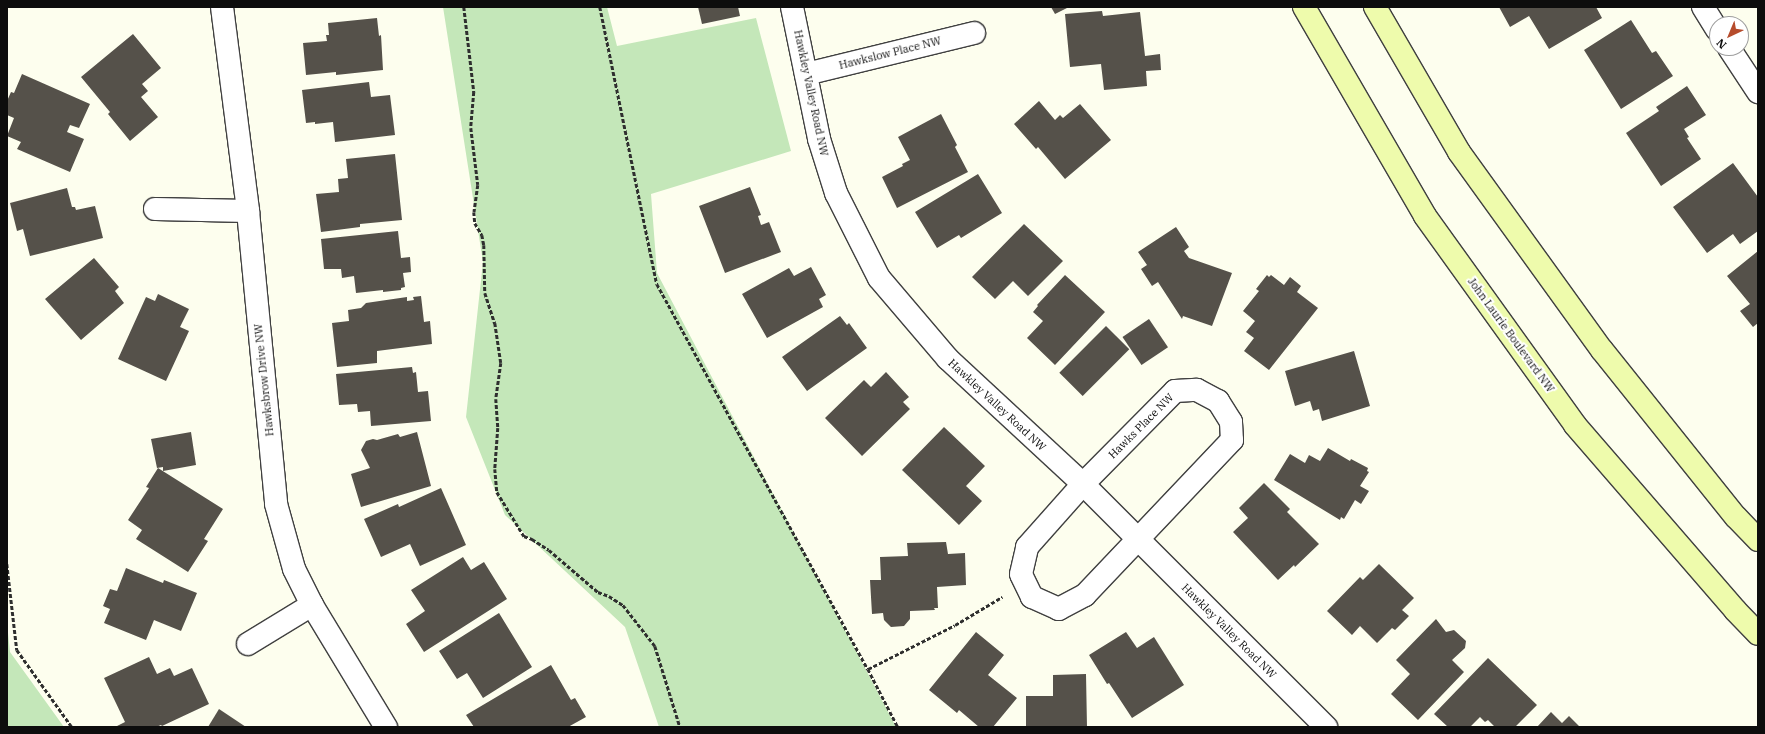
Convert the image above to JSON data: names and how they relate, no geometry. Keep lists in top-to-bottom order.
{
  "streets": {
    "main road": ["John Laurie Boulevard NW"],
    "street": [
      "Hawkslow Place NW",
      "Hawkley Valley Road NW",
      "Hawksbrow Drive NW",
      "Hawks Place NW"
    ]
  },
  "crossings": [
    ["Hawkslow Place NW", "Hawkley Valley Road NW"],
    ["Hawkley Valley Road NW", "Hawks Place NW"]
  ],
  "north": "bottom left"
}
